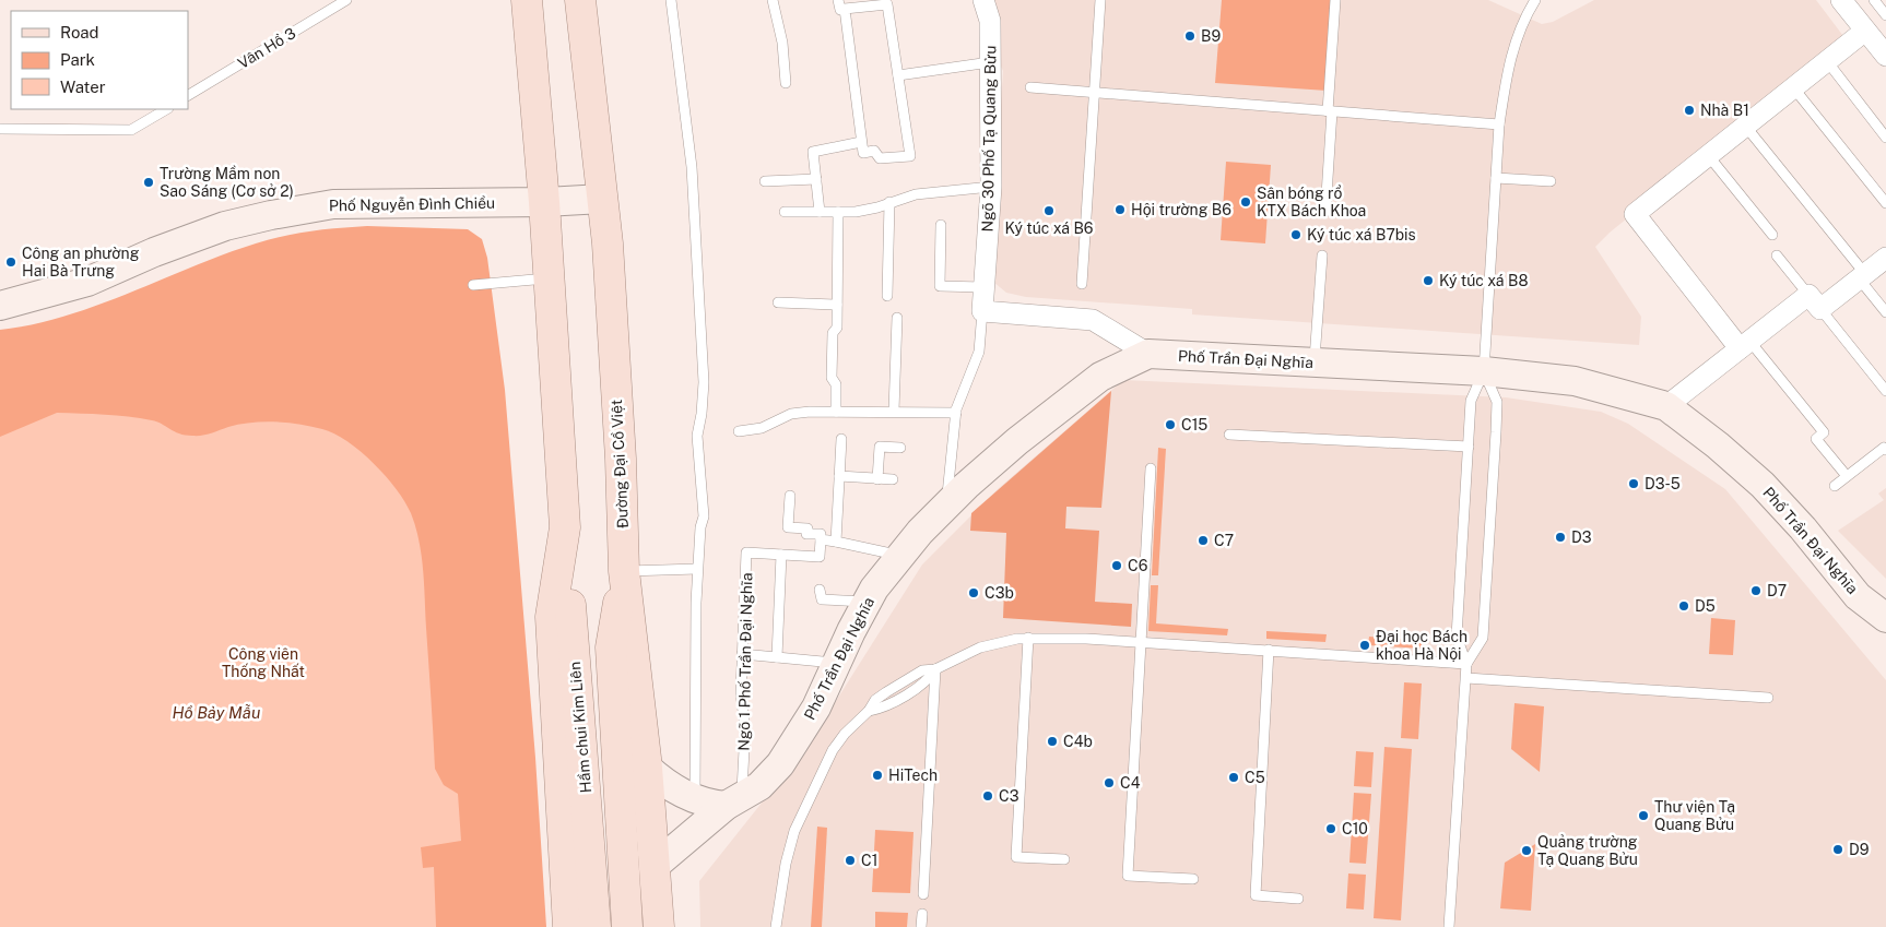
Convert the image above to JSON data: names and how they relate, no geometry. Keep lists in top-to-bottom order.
{
  "streets": {
    "main road": ["Đường Đại Cồ Việt", "Hầm chui Kim Liên"],
    "street": ["Ngõ 30 Phố Tạ Quang Bửu", "Phố Nguyễn Đình Chiểu", "Phố Trần Đại Nghĩa"],
    "lane": ["Vân Hồ 3", "Ngõ 1 Phố Trần Đại Nghĩa"]
  },
  "crossings": [
    ["Ngõ 30 Phố Tạ Quang Bửu", "Phố Trần Đại Nghĩa"],
    ["Phố Nguyễn Đình Chiểu", "Đường Đại Cồ Việt"],
    ["Phố Trần Đại Nghĩa", "Đường Đại Cồ Việt"],
    ["Phố Trần Đại Nghĩa", "Ngõ 1 Phố Trần Đại Nghĩa"]
  ],
  "water": ["Hồ Bảy Mẫu"],
  "parks": ["Công viên Thống Nhất"],
  "places": [
    "B9",
    "Nhà B1",
    "Trường Mầm non Sao Sáng (Cơ sở 2)",
    "Sân bóng rổ KTX Bách Khoa",
    "Hội trường B6",
    "Ký túc xá B6",
    "Ký túc xá B7bis",
    "Công an phường Hai Bà Trưng",
    "Ký túc xá B8",
    "C15",
    "D3-5",
    "D3",
    "C7",
    "C6",
    "D7",
    "C3b",
    "D5",
    "Đại học Bách khoa Hà Nội",
    "C4b",
    "HiTech",
    "C5",
    "C4",
    "C3",
    "Thư viện Tạ Quang Bửu",
    "C10",
    "D9",
    "Quảng trường Tạ Quang Bửu",
    "C1"
  ],
  "legend": ["Road", "Park", "Water"]
}
